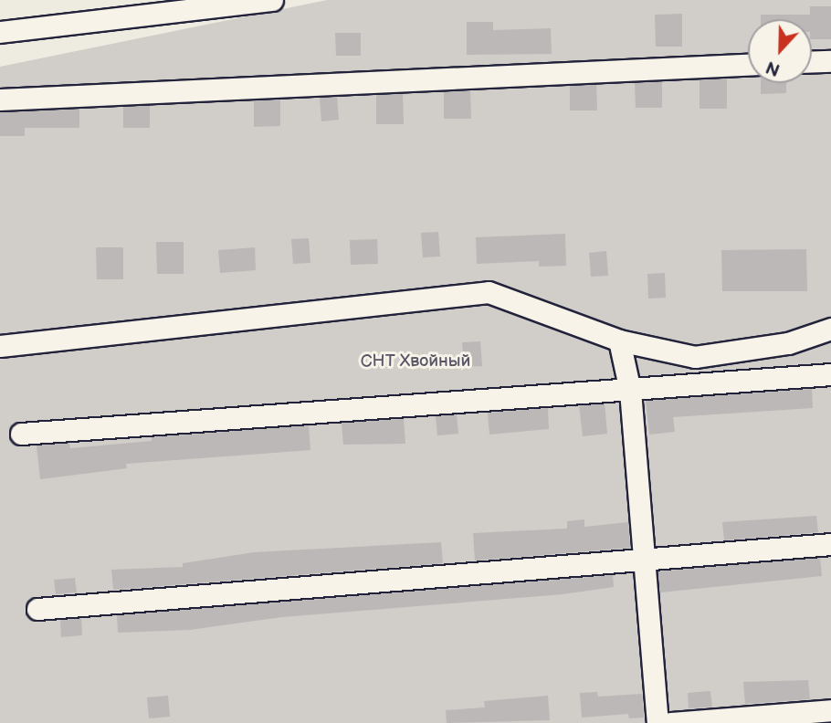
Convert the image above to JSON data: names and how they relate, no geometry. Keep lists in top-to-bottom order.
{
  "parks": ["СНТ Хвойный"],
  "north": "bottom"
}
